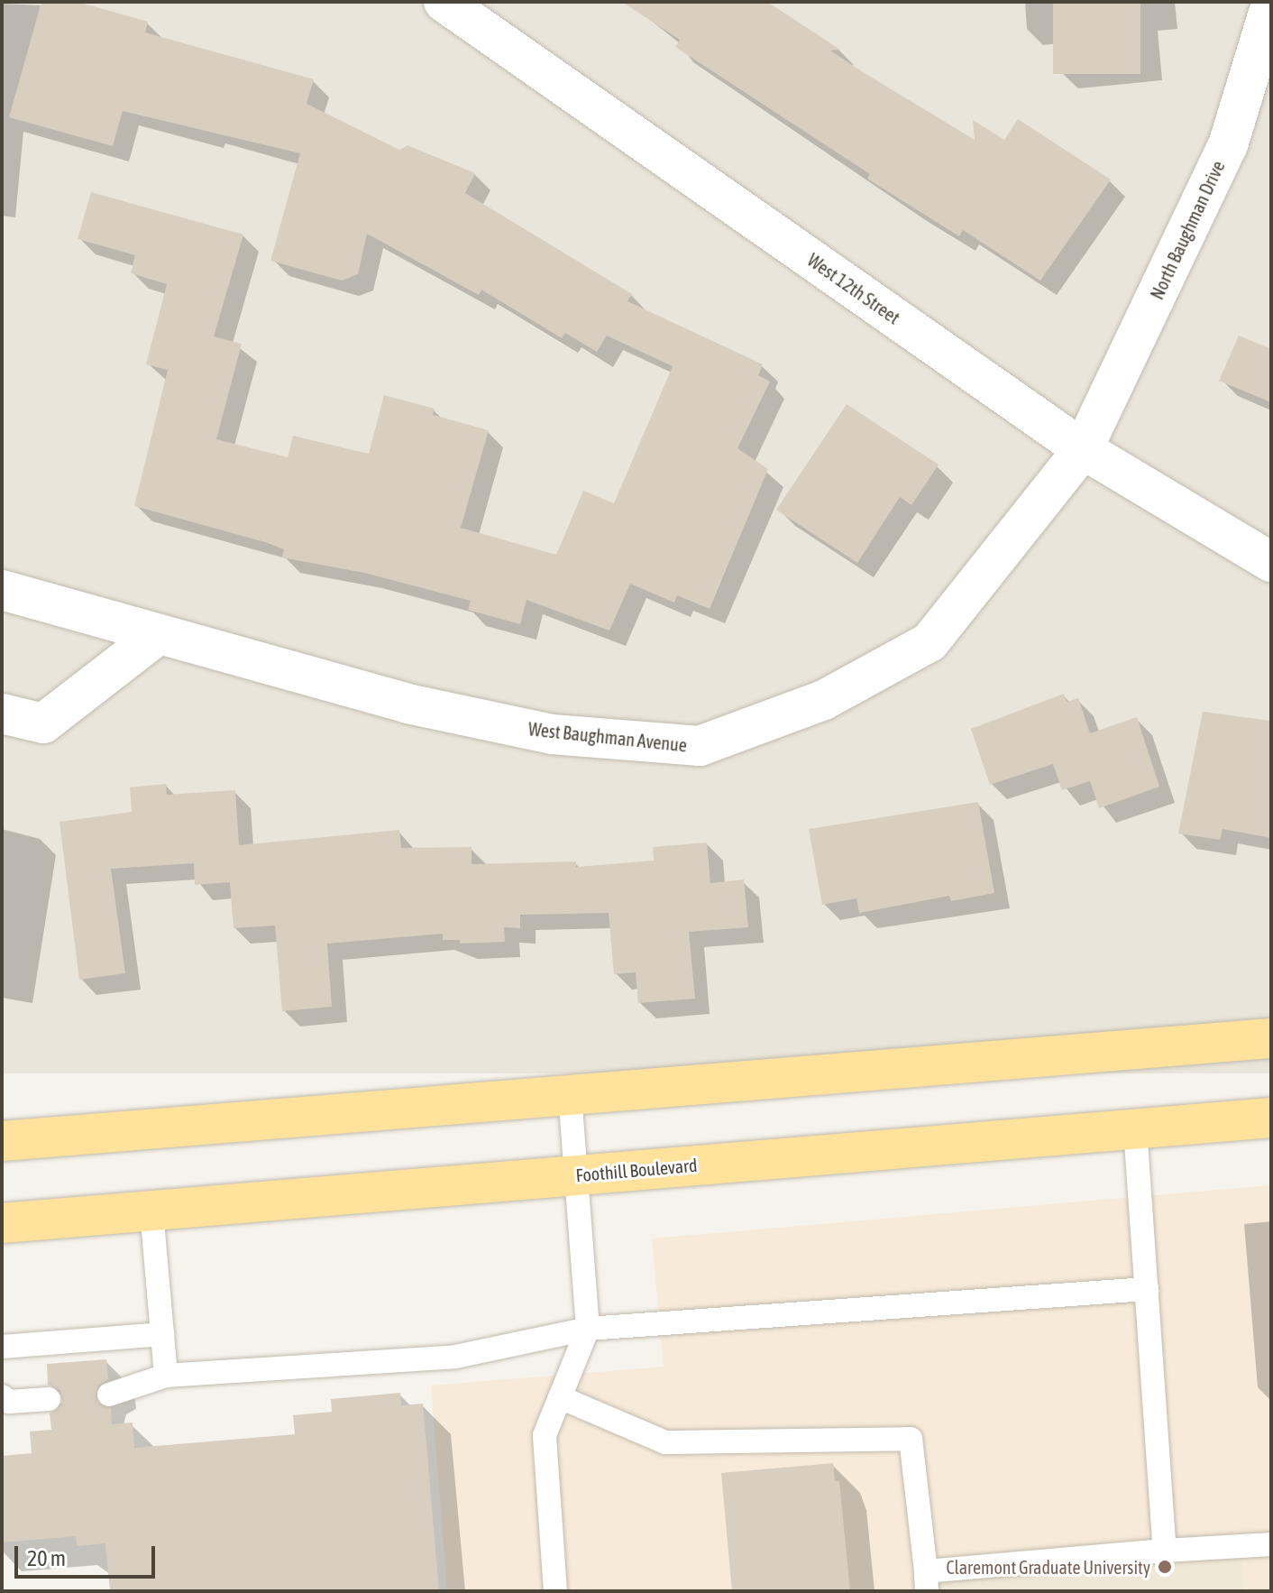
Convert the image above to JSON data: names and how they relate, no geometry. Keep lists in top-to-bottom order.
{
  "streets": {
    "main road": ["Foothill Boulevard"],
    "street": ["North Baughman Drive", "West 12th Street", "West Baughman Avenue"]
  },
  "crossings": [
    ["North Baughman Drive", "West 12th Street"],
    ["North Baughman Drive", "West Baughman Avenue"],
    ["West 12th Street", "West Baughman Avenue"]
  ],
  "places": ["Claremont Graduate University"],
  "scale_bar": "20 m"
}
